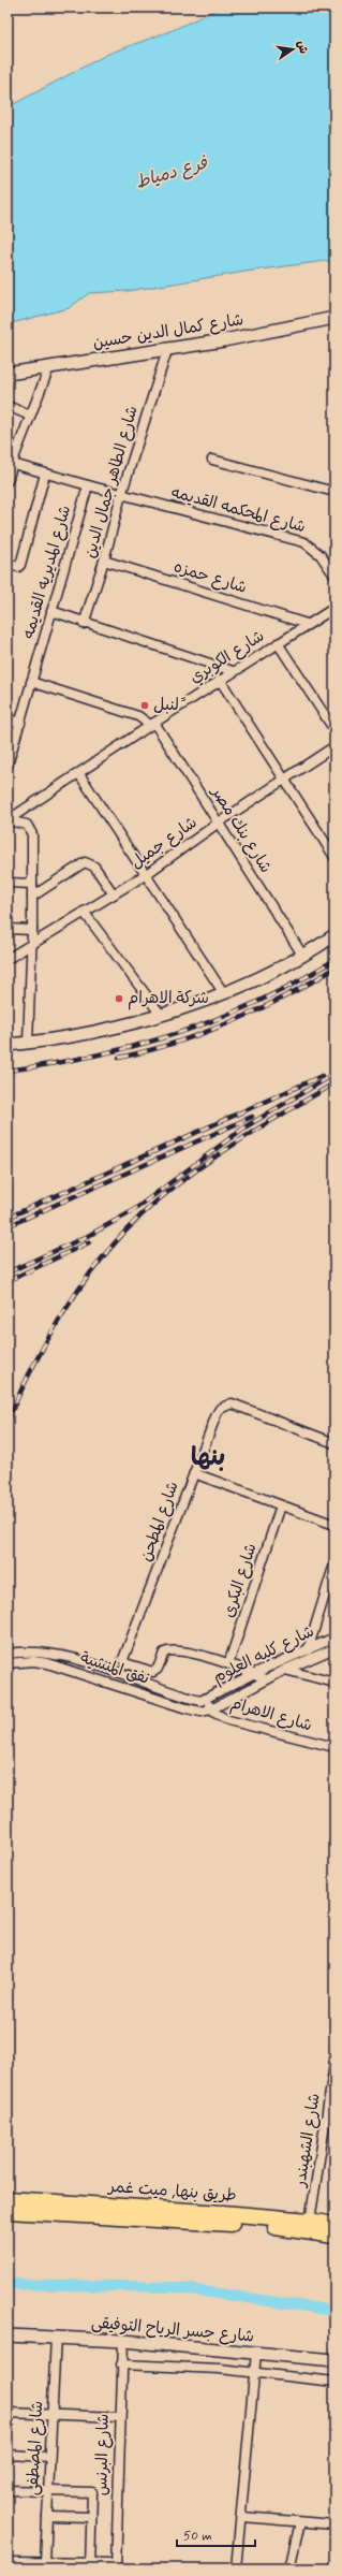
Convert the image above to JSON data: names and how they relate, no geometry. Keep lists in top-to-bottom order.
{
  "streets": {
    "highway": ["طريق بنها, ميت غمر"],
    "main road": ["شارع كمال الدين حسين", "شارع جسر الرياح التوفيقى"],
    "street": [
      "شارع الطاهر جمال الدين",
      "شارع المحكمه القديمه",
      "شارع المديريه القديمه",
      "شارع حمزه",
      "شارع الكوبري",
      "شارع بنك مصر",
      "شارع جميل",
      "شارع المطحن",
      "شارع البكرى",
      "شارع كليه العلوم",
      "نفق المنشية",
      "شارع الاهرام",
      "شارع الشهبندر",
      "شارع المصطفى",
      "شارع البرنس"
    ]
  },
  "crossings": [
    ["شارع كمال الدين حسين", "شارع الطاهر جمال الدين"],
    ["شارع الطاهر جمال الدين", "شارع المحكمه القديمه"],
    ["شارع الطاهر جمال الدين", "شارع حمزه"],
    ["شارع المحكمه القديمه", "شارع المديريه القديمه"],
    ["شارع حمزه", "شارع الكوبري"],
    ["شارع الكوبري", "شارع بنك مصر"],
    ["شارع بنك مصر", "شارع جميل"],
    ["شارع المطحن", "شارع البكرى"],
    ["شارع كليه العلوم", "نفق المنشية"],
    ["شارع كليه العلوم", "شارع الاهرام"],
    ["نفق المنشية", "شارع الاهرام"],
    ["شارع الشهبندر", "طريق بنها, ميت غمر"],
    ["شارع جسر الرياح التوفيقى", "شارع المصطفى"],
    ["شارع جسر الرياح التوفيقى", "شارع البرنس"]
  ],
  "districts": ["بنها"],
  "water": ["فرع دمياط"],
  "places": ["لنبل ً", "شركة الاهرام"],
  "scale_bar": "50 m",
  "north": "right"
}
